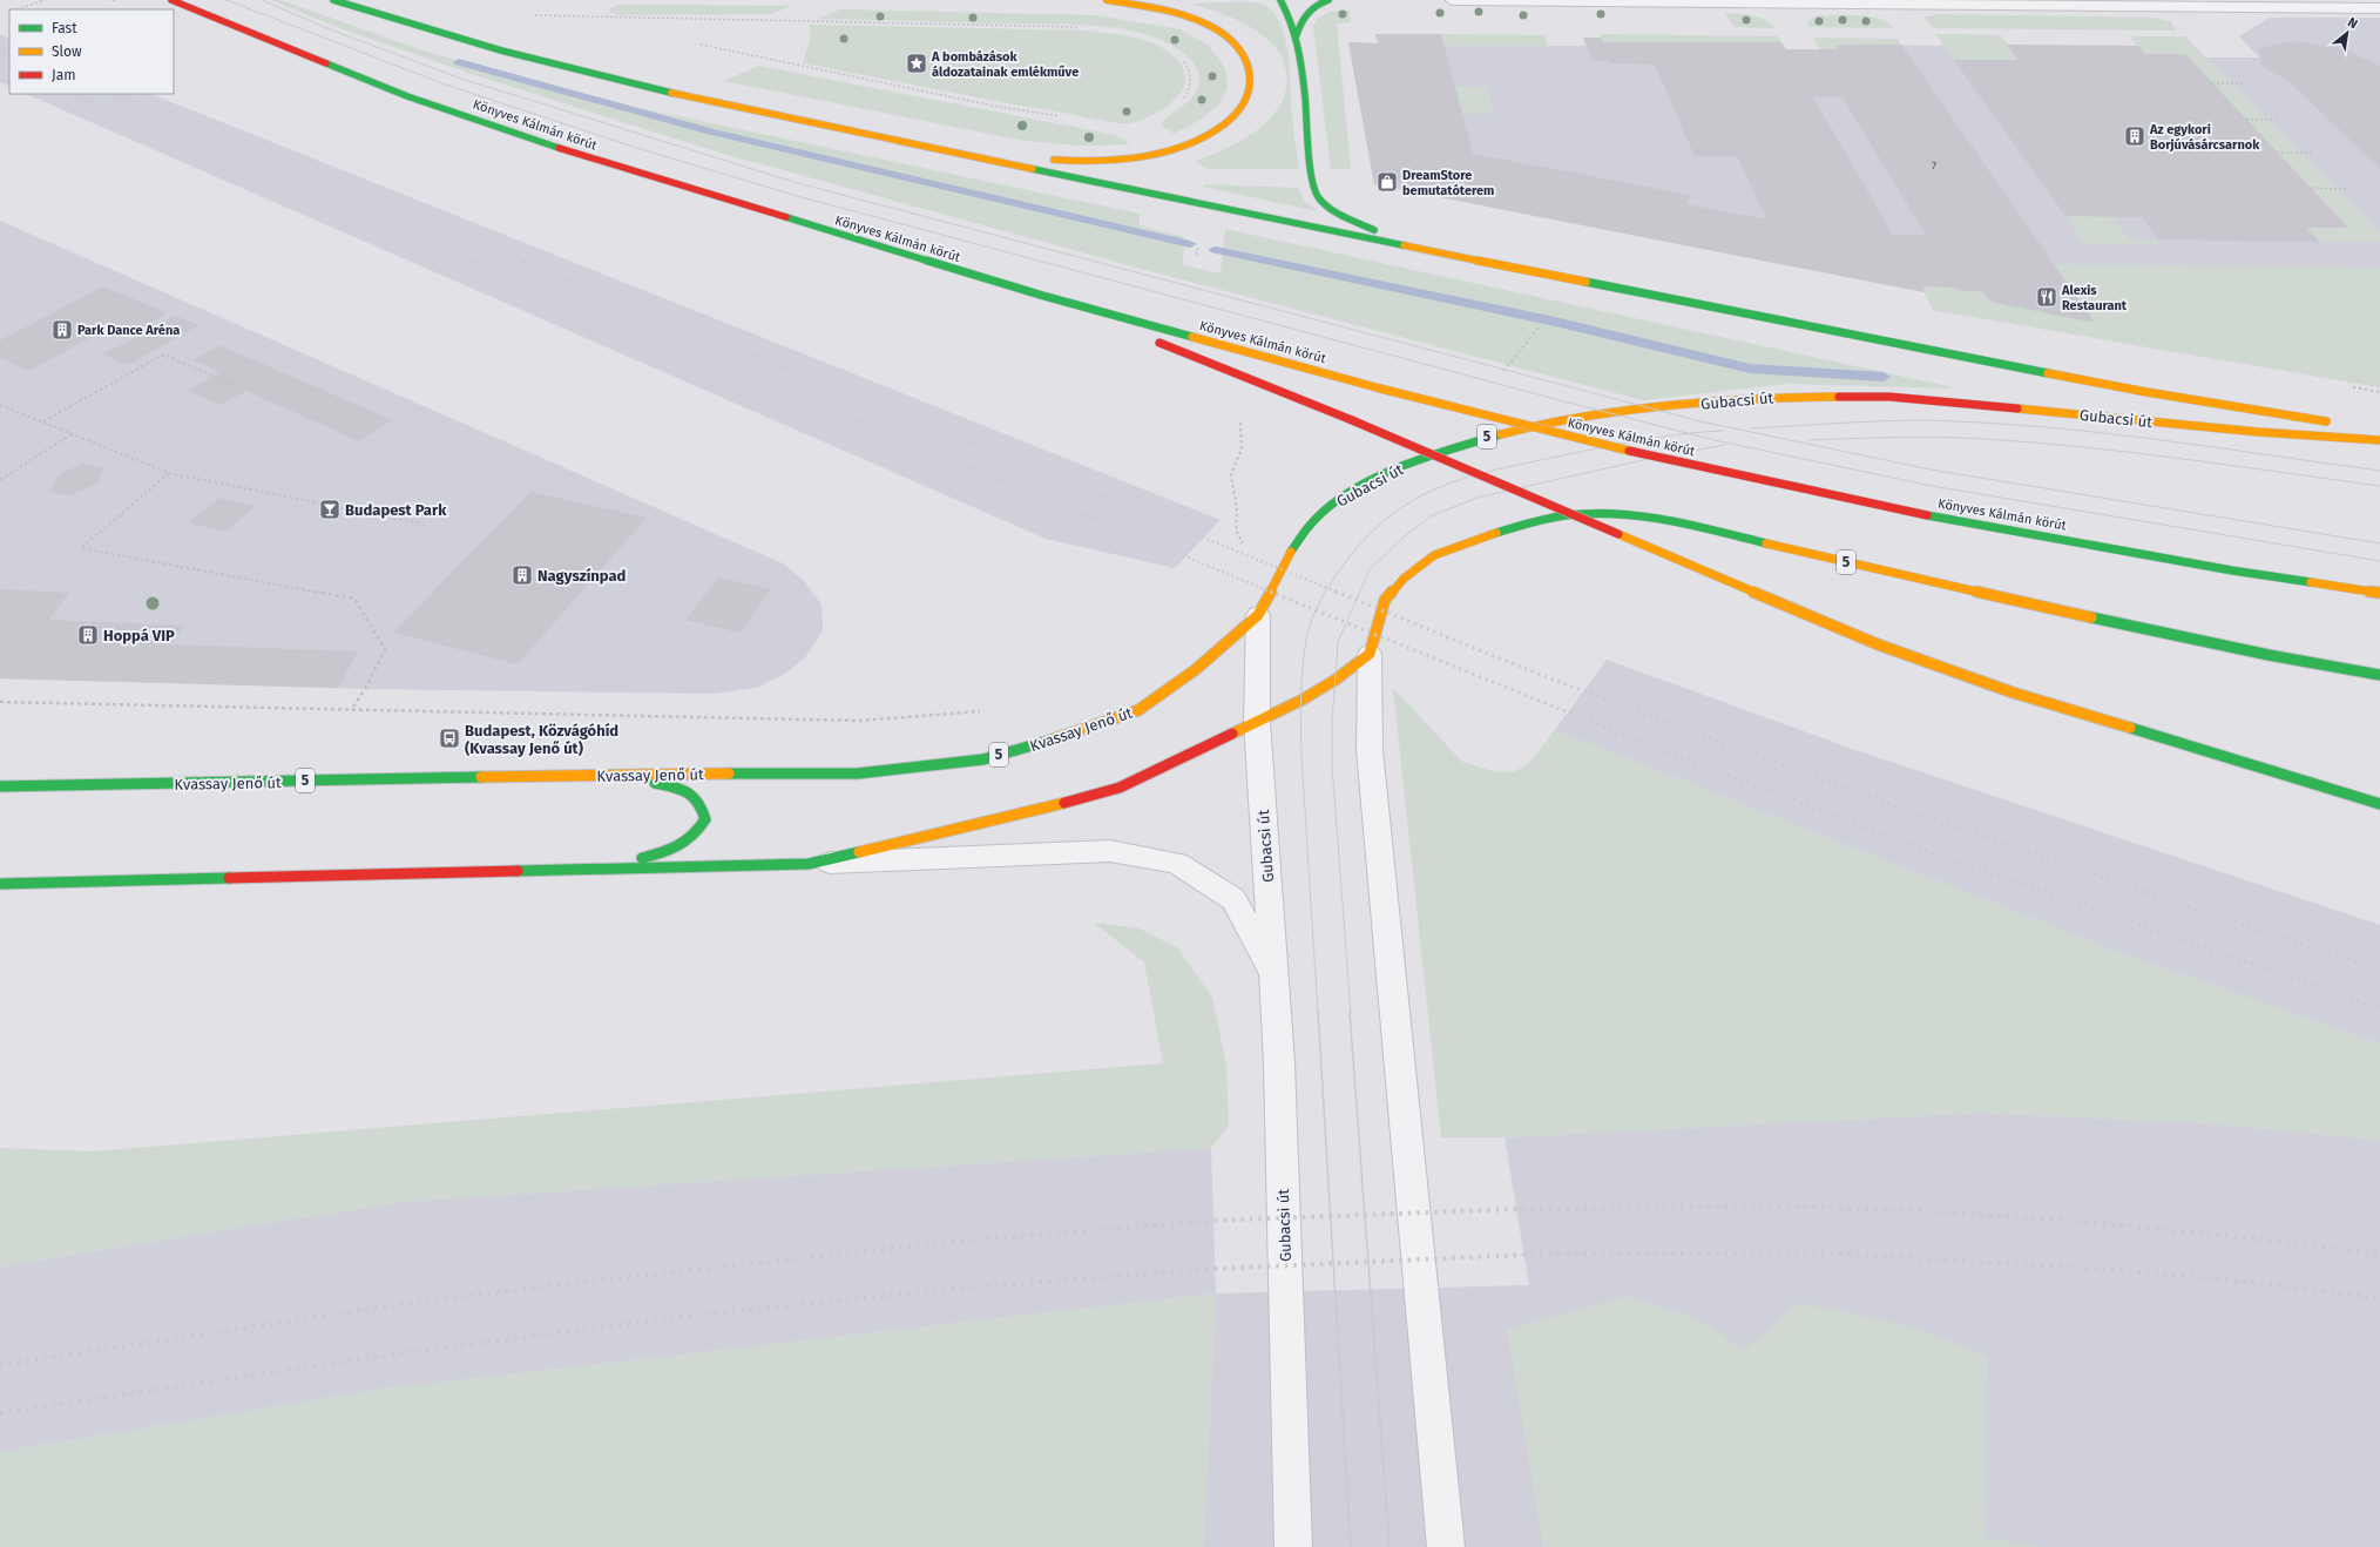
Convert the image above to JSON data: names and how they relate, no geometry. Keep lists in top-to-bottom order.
{
  "streets": {
    "main road": [
      "Könyves Kálmán körút",
      "Gubacsi út",
      "5",
      "Kvassay Jenő út"
    ]
  },
  "crossings": [
    ["Gubacsi út", "Kvassay Jenő út"]
  ],
  "places": {
    "place": ["A bombázások áldozatainak emlékműve"],
    "building": [
      "Az egykori Borjúvásárcsarnok",
      "Park Dance Aréna",
      "Nagyszínpad",
      "Hoppá VIP"
    ],
    "shop": ["DreamStore bemutatóterem"],
    "restaurant": ["Alexis Restaurant"],
    "bar": ["Budapest Park"],
    "bus stop": ["Budapest, Közvágóhíd (Kvassay Jenő út)"]
  },
  "house_numbers": ["7"],
  "legend": ["Fast", "Slow", "Jam"],
  "north": "top right"
}
